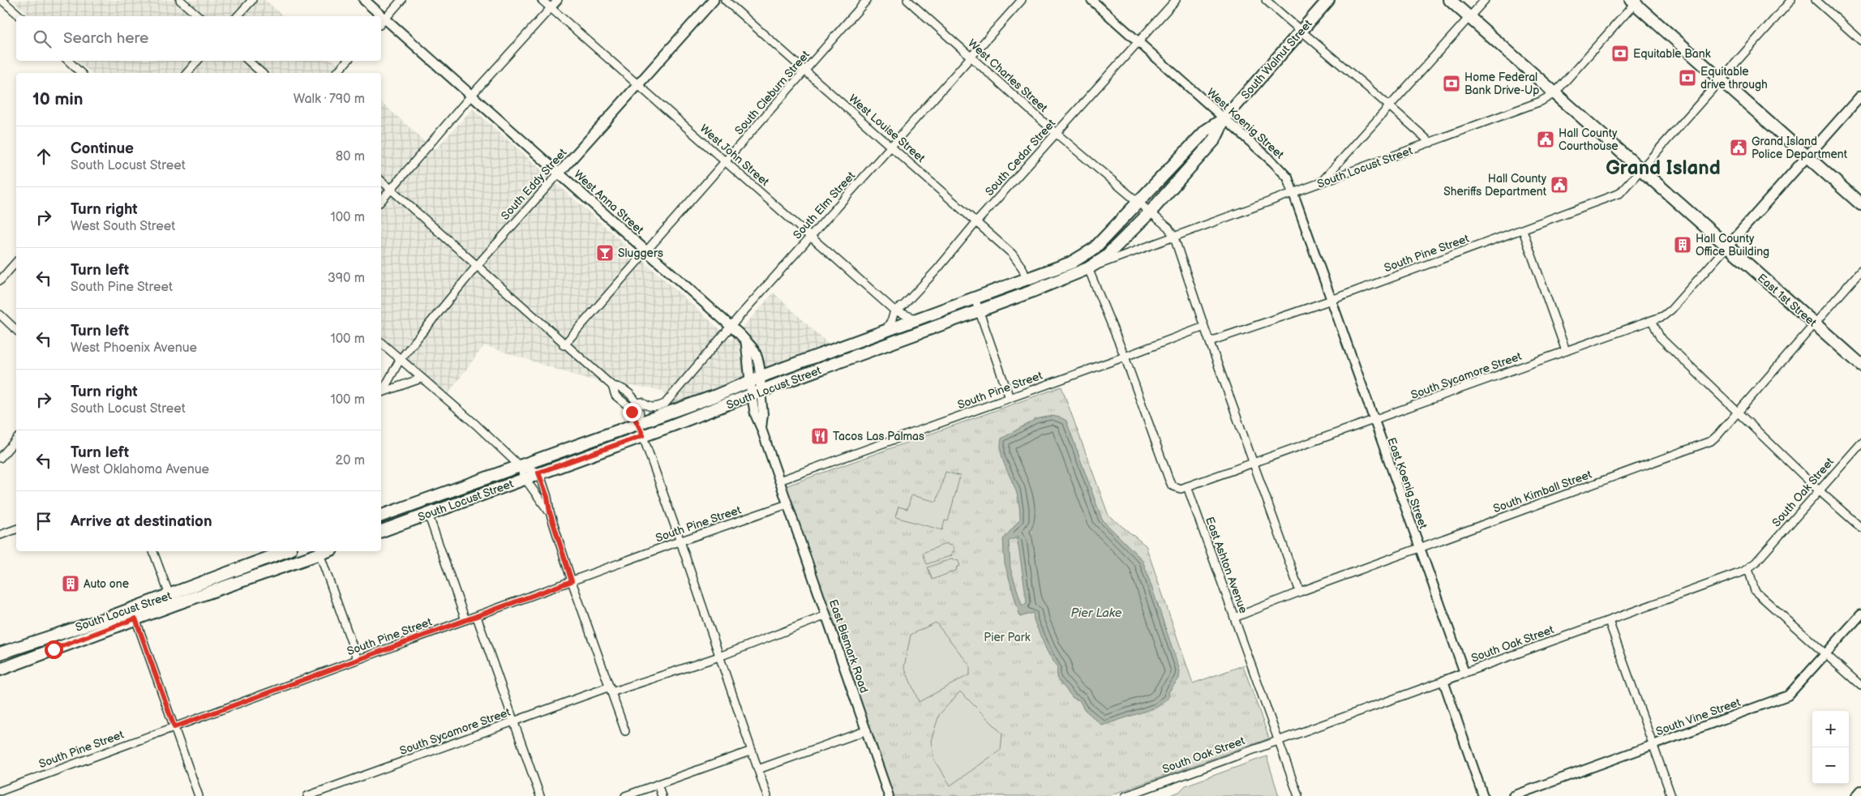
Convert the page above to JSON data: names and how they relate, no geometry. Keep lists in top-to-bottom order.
{
  "streets": {
    "main road": [
      "South Walnut Street",
      "South Locust Street",
      "South Eddy Street",
      "West Anna Street",
      "East 1st Street"
    ],
    "street": [
      "West Charles Street",
      "South Cleburn Street",
      "West Koenig Street",
      "West Louise Street",
      "West John Street",
      "South Cedar Street",
      "South Elm Street",
      "South Pine Street",
      "South Sycamore Street",
      "East Koenig Street",
      "South Kimball Street",
      "South Oak Street",
      "East Ashton Avenue",
      "East Bismark Road",
      "South Vine Street"
    ]
  },
  "crossings": [
    ["South Walnut Street", "West Charles Street"],
    ["South Walnut Street", "West Koenig Street"],
    ["South Walnut Street", "South Locust Street"],
    ["West Charles Street", "South Cedar Street"],
    ["West Charles Street", "South Locust Street"],
    ["West Charles Street", "South Elm Street"],
    ["South Cleburn Street", "West Louise Street"],
    ["South Cleburn Street", "West John Street"],
    ["South Cleburn Street", "West Anna Street"],
    ["West Koenig Street", "South Cedar Street"],
    ["West Koenig Street", "South Locust Street"],
    ["West Koenig Street", "South Pine Street"],
    ["West Koenig Street", "East Koenig Street"],
    ["West Louise Street", "South Cedar Street"],
    ["West Louise Street", "South Locust Street"],
    ["West Louise Street", "South Elm Street"],
    ["West John Street", "South Cedar Street"],
    ["West John Street", "South Locust Street"],
    ["West John Street", "South Eddy Street"],
    ["West John Street", "South Elm Street"],
    ["South Cedar Street", "South Locust Street"],
    ["South Locust Street", "West Anna Street"],
    ["South Locust Street", "East 1st Street"],
    ["South Locust Street", "East Bismark Road"],
    ["South Eddy Street", "West Anna Street"],
    ["West Anna Street", "South Elm Street"],
    ["West Anna Street", "East Bismark Road"],
    ["South Pine Street", "East 1st Street"],
    ["South Pine Street", "East Koenig Street"],
    ["South Pine Street", "East Bismark Road"],
    ["East 1st Street", "South Sycamore Street"],
    ["East 1st Street", "South Kimball Street"],
    ["South Sycamore Street", "East Koenig Street"],
    ["South Sycamore Street", "East Ashton Avenue"],
    ["South Sycamore Street", "East Bismark Road"],
    ["East Koenig Street", "South Kimball Street"],
    ["East Koenig Street", "South Oak Street"],
    ["South Kimball Street", "East Ashton Avenue"],
    ["South Oak Street", "East Ashton Avenue"]
  ],
  "districts": ["Grand Island"],
  "water": ["Pier Lake"],
  "parks": ["Pier Park"],
  "places": {
    "bank": ["Equitable Bank", "Equitable drive through", "Home Federal Bank Drive-Up"],
    "public building": ["Hall County Courthouse", "Grand Island Police Department", "Hall County Sheriffs Department"],
    "building": ["Hall County Office Building", "Auto one"],
    "bar": ["Sluggers"],
    "restaurant": ["Tacos Las Palmas"]
  },
  "page": {
    "search": "Search here",
    "heading": ["10 min", "Walk · 790 m"],
    "list": [
      ["Continue", "South Locust Street", "80 m"],
      ["Turn right", "West South Street", "100 m"],
      ["Turn left", "South Pine Street", "390 m"],
      ["Turn left", "West Phoenix Avenue", "100 m"],
      ["Turn right", "South Locust Street", "100 m"],
      ["Turn left", "West Oklahoma Avenue", "20 m"],
      "Arrive at destination"
    ],
    "map_buttons": ["+", "−"]
  }
}
